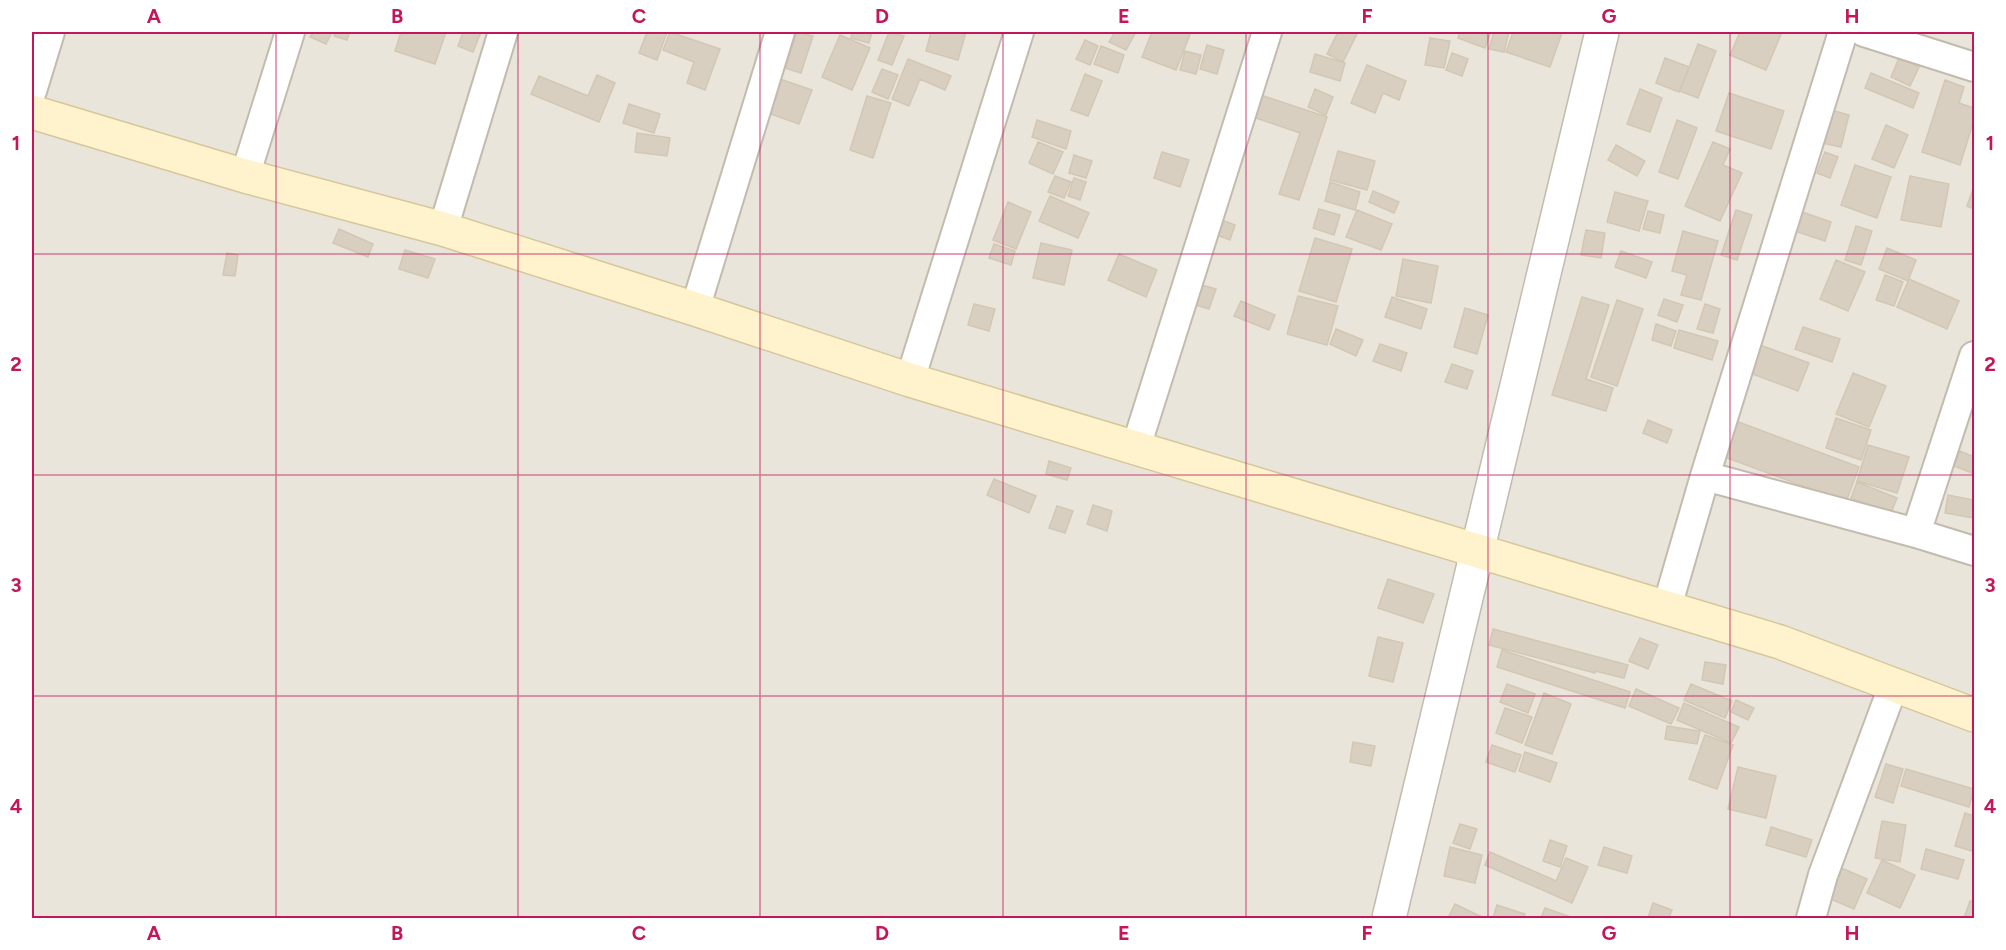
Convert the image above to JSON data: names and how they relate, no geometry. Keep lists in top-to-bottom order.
{
  "grid": {
    "columns": [
      "A",
      "B",
      "C",
      "D",
      "E",
      "F",
      "G",
      "H"
    ],
    "rows": [
      "1",
      "2",
      "3",
      "4"
    ]
  }
}
